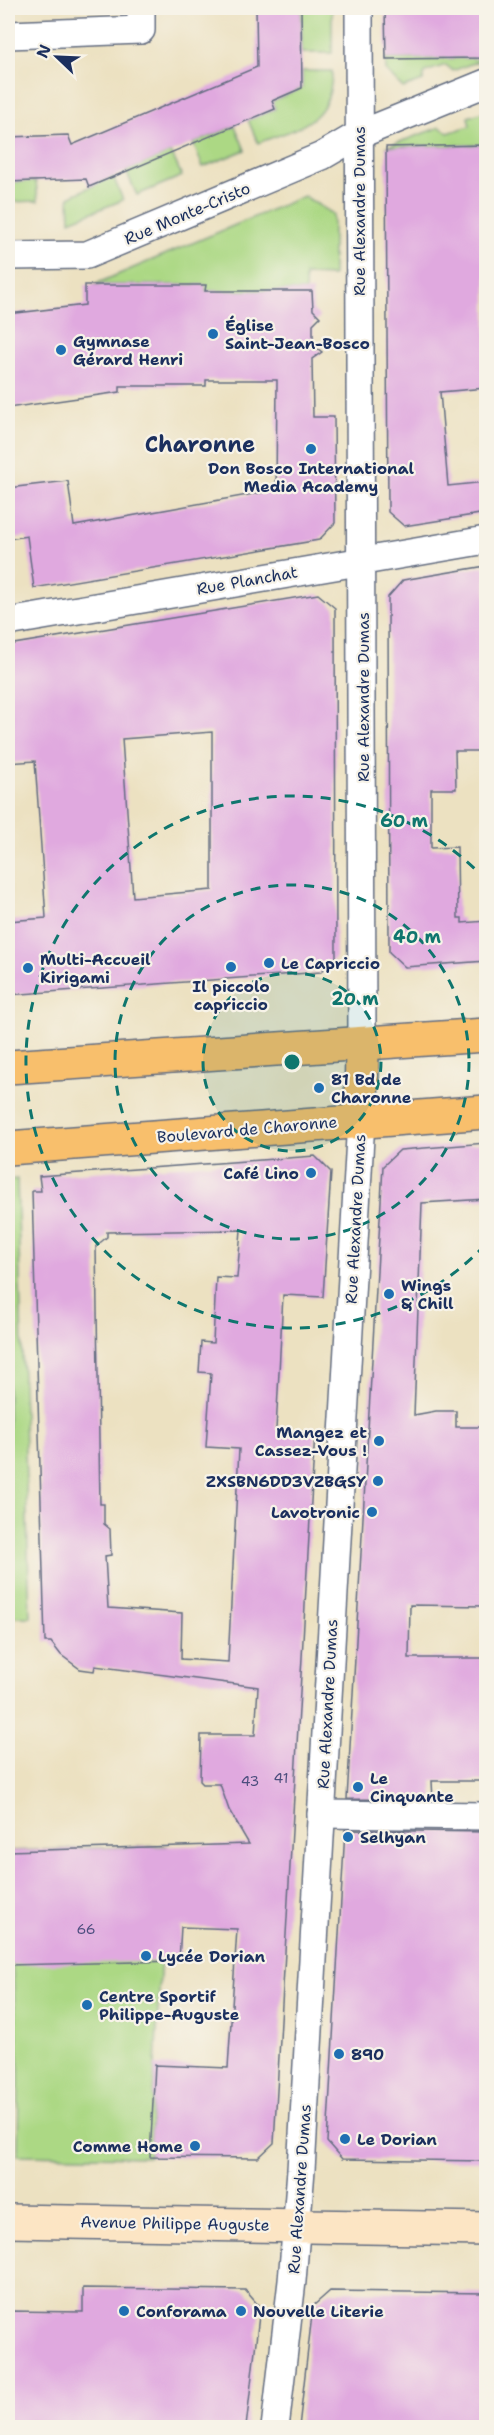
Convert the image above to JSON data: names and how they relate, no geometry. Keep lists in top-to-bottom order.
{
  "streets": {
    "main road": ["Rue Alexandre Dumas", "Boulevard de Charonne", "Avenue Philippe Auguste"],
    "street": ["Rue Monte-Cristo", "Rue Planchat"]
  },
  "crossings": [
    ["Rue Alexandre Dumas", "Rue Monte-Cristo"],
    ["Rue Alexandre Dumas", "Rue Planchat"],
    ["Rue Alexandre Dumas", "Boulevard de Charonne"],
    ["Rue Alexandre Dumas", "Avenue Philippe Auguste"]
  ],
  "districts": ["Charonne"],
  "places": [
    "Église Saint-Jean-Bosco",
    "Gymnase Gérard Henri",
    "Don Bosco International Media Academy",
    "Le Capriccio",
    "Il piccolo capriccio",
    "Multi-Accueil Kirigami",
    "81 Bd de Charonne",
    "Café Lino",
    "Wings & Chill",
    "Mangez et Cassez-Vous !",
    "ZXSBN6DD3VZBGSY",
    "Lavotronic",
    "Le Cinquante",
    "Selhyan",
    "Lycée Dorian",
    "Centre Sportif Philippe-Auguste",
    "890",
    "Le Dorian",
    "Comme Home",
    "Conforama",
    "Nouvelle Literie"
  ],
  "house_numbers": ["41", "43", "66"],
  "north": "top left",
  "rings": ["60 m", "40 m", "20 m"]
}
